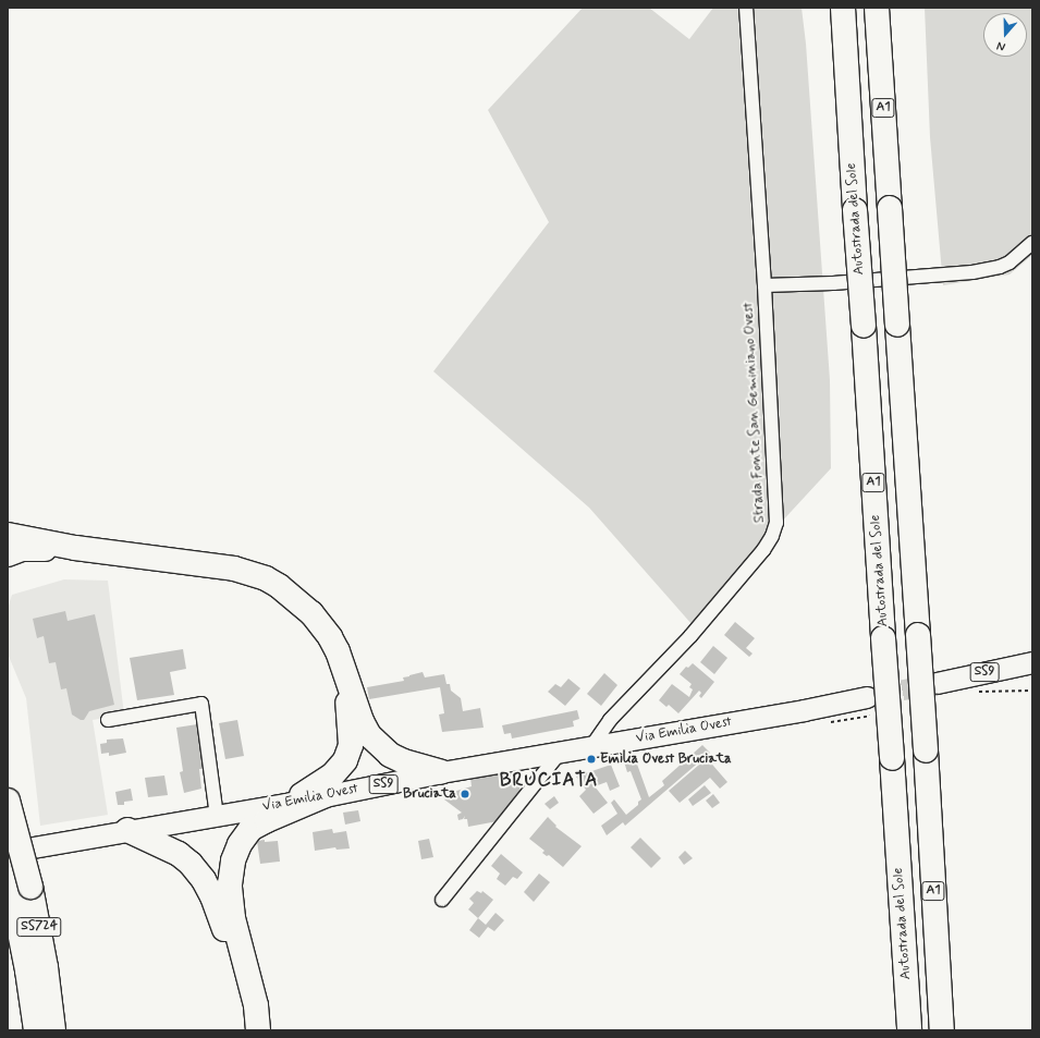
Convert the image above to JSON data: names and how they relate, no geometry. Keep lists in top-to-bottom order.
{
  "streets": {
    "highway": ["A1", "Autostrada del Sole", "SS724"],
    "main road": ["SS9", "Via Emilia Ovest"],
    "street": ["Strada Fonte San Geminiano Ovest"]
  },
  "crossings": [
    ["Strada Fonte San Geminiano Ovest", "Via Emilia Ovest"]
  ],
  "districts": ["BRUCIATA"],
  "places": ["Emilia Ovest Bruciata", "Bruciata"],
  "north": "bottom"
}
